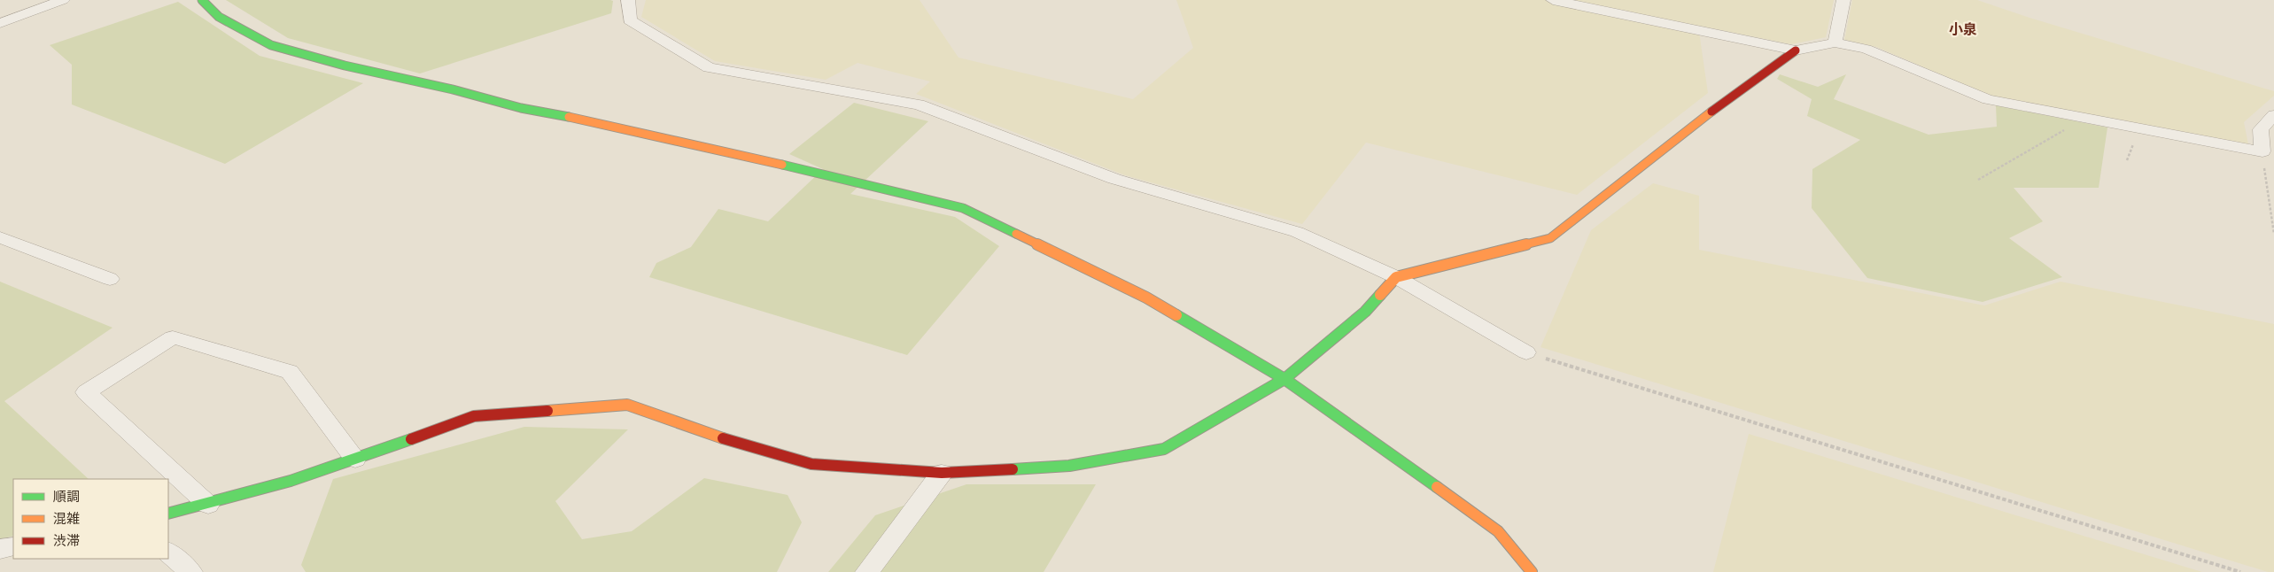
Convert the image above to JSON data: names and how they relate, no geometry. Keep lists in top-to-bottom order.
{
  "districts": ["小泉"],
  "legend": ["順調", "混雑", "渋滞"]
}
